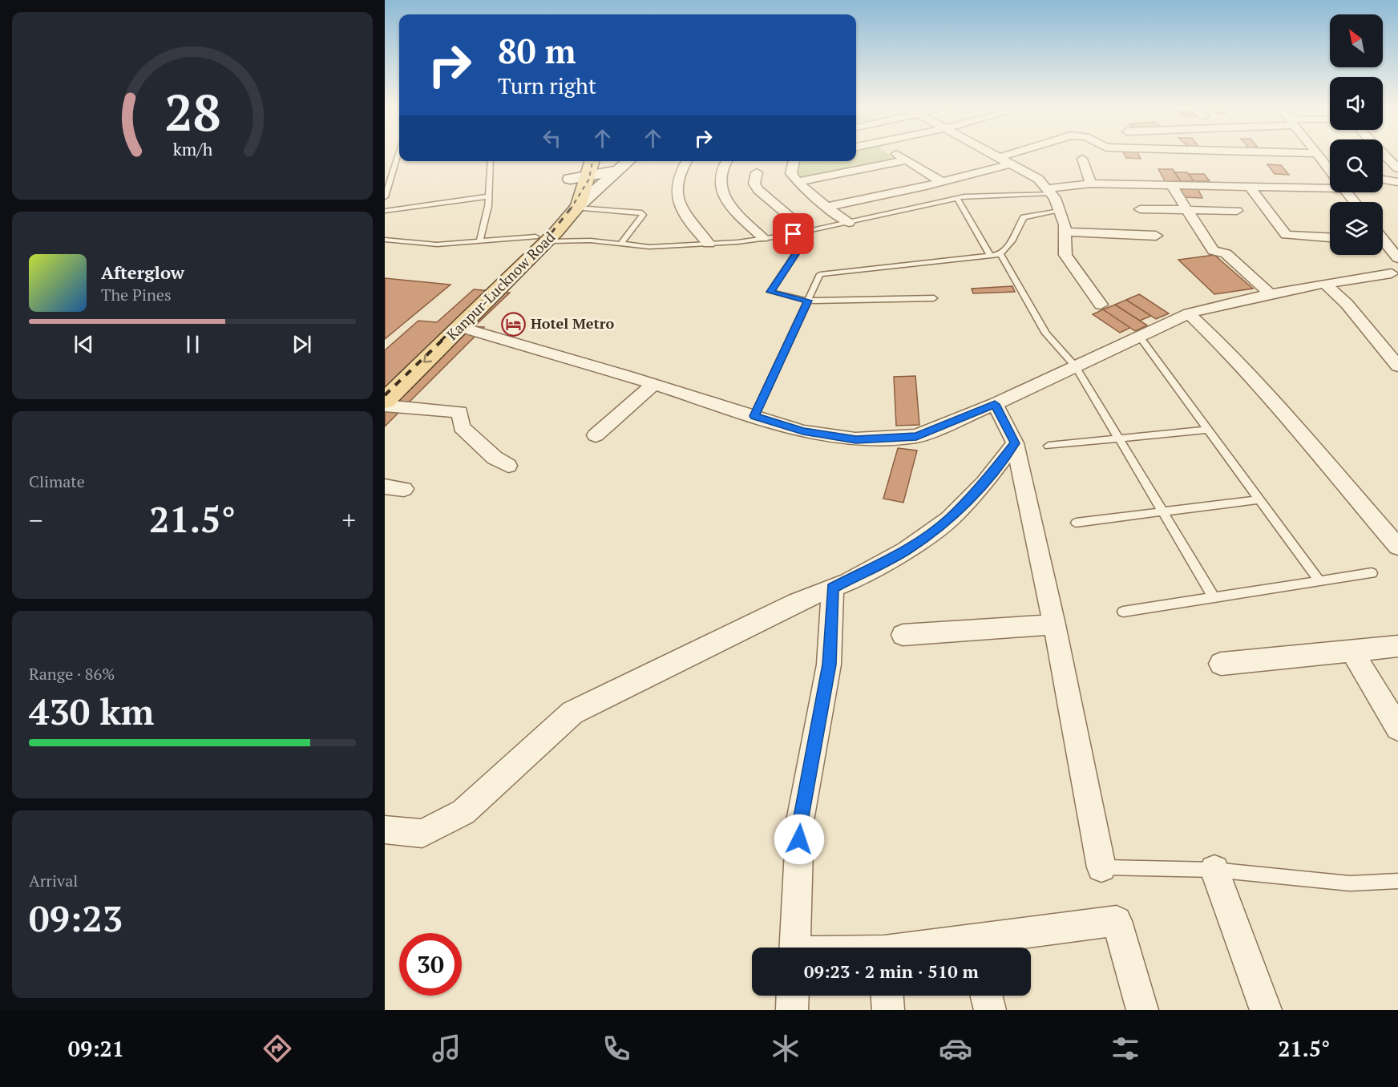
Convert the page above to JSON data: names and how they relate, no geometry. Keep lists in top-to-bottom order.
{
  "streets": {
    "main road": ["Kanpur-Lucknow Road"]
  },
  "places": {
    "hotel": ["Hotel Metro"]
  },
  "north": "top left",
  "page": {
    "turn": ["80 m", "Turn right"],
    "song": ["Afterglow", "The Pines"],
    "tile": [
      "Climate",
      ["Range · 86%", "430 km"],
      ["Arrival", "09:23"]
    ],
    "heat": ["−", "21.5°", "+"],
    "limit": "30",
    "trip": "09:23 · 2 min · 510 m",
    "tabs": ["09:21", "21.5°"],
    "gauge": ["28", "km/h"]
  }
}
